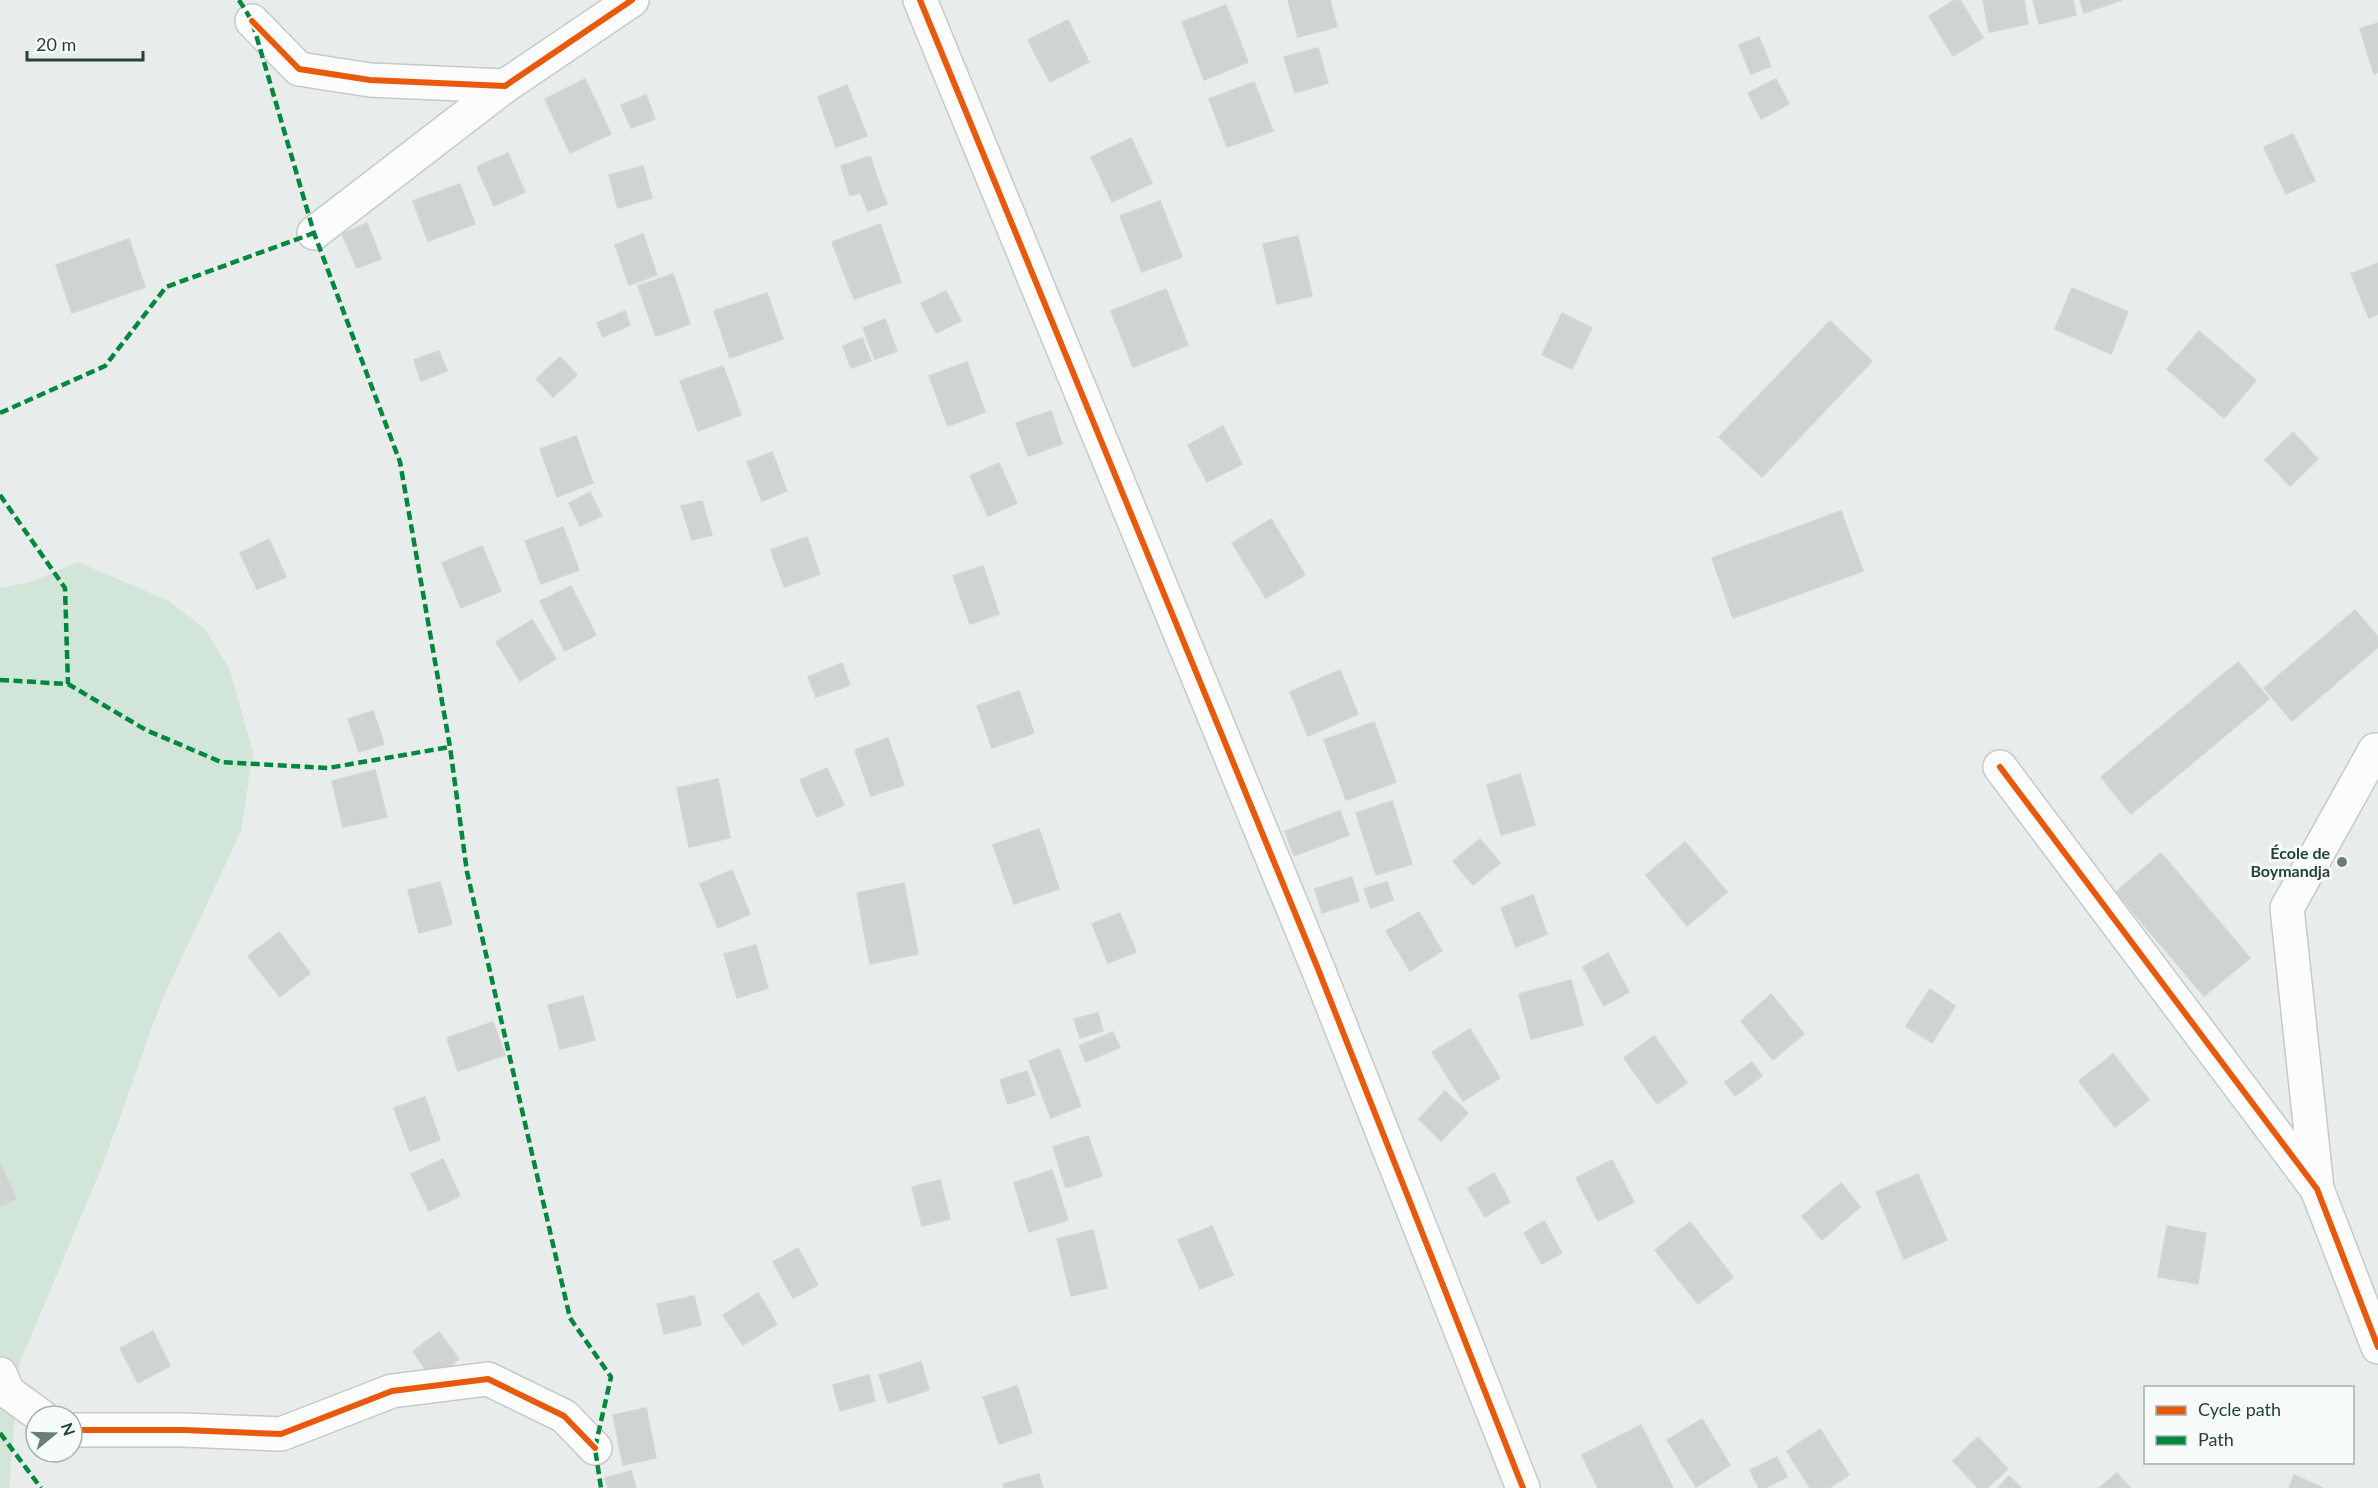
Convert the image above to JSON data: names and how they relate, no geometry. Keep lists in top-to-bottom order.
{
  "places": ["École de Boymandja"],
  "legend": ["Cycle path", "Path"],
  "scale_bar": "20 m",
  "north": "right"
}
